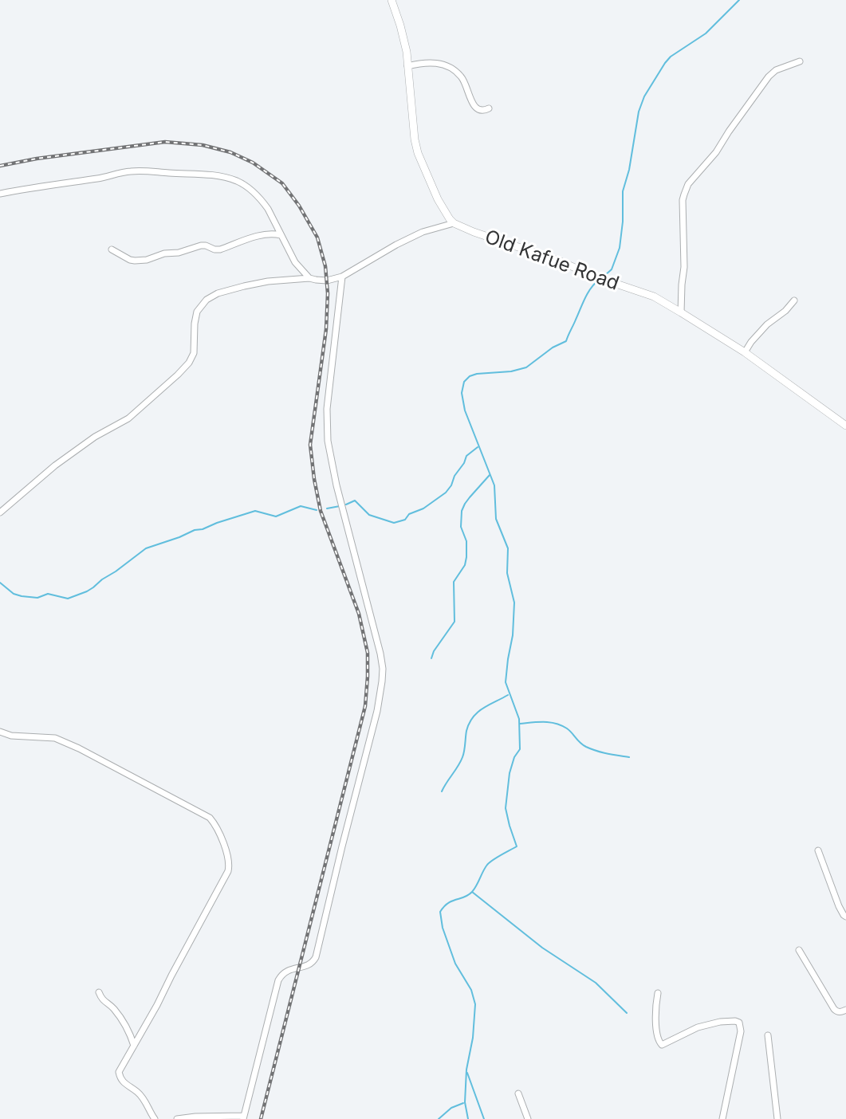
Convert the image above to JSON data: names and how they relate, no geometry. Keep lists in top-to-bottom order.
{
  "streets": {
    "street": ["Old Kafue Road"]
  }
}
